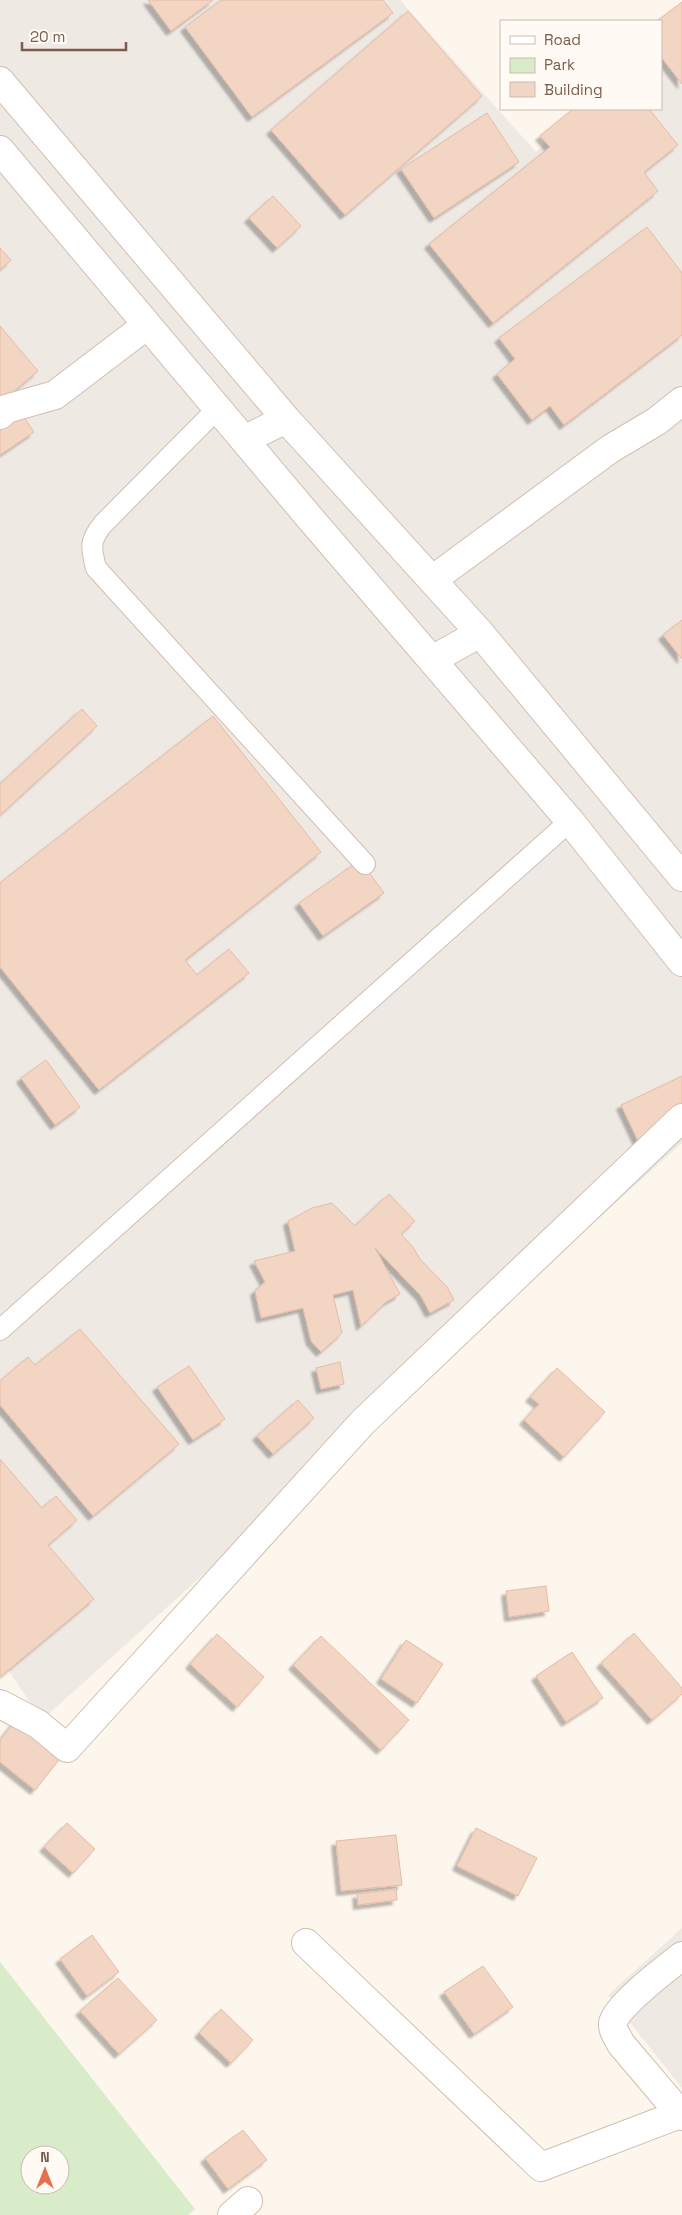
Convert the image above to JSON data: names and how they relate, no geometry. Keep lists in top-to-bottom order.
{
  "legend": ["Road", "Park", "Building"],
  "scale_bar": "20 m",
  "north": "top"
}
